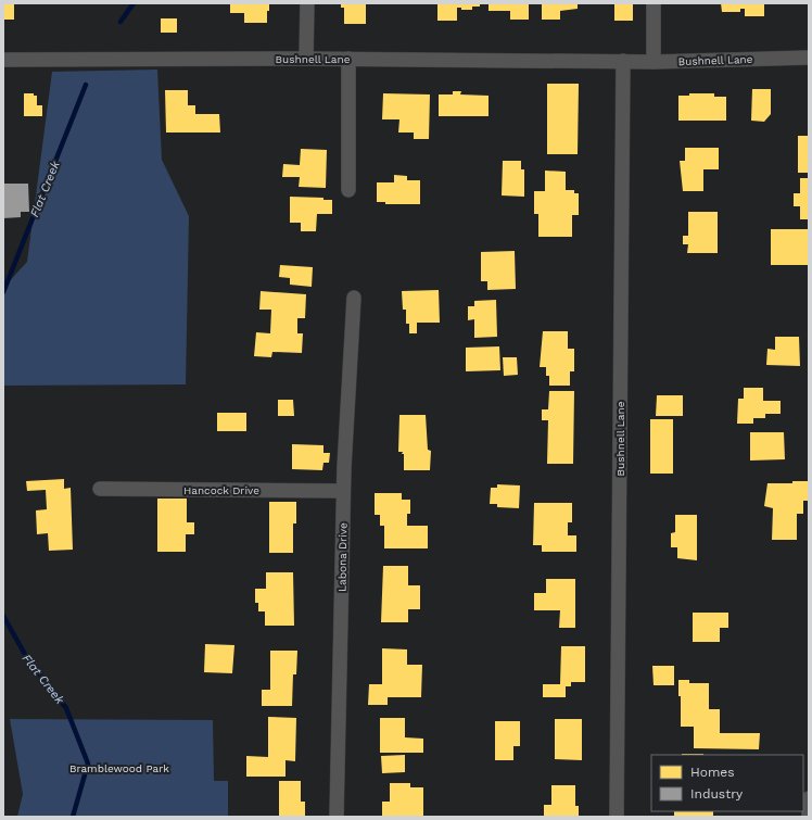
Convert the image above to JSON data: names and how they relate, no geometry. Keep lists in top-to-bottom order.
{
  "streets": {
    "street": ["Bushnell Lane", "Hancock Drive", "Labona Drive"]
  },
  "crossings": [
    ["Hancock Drive", "Labona Drive"]
  ],
  "water": ["Flat Creek"],
  "parks": ["Bramblewood Park"],
  "legend": ["Homes", "Industry"]
}
